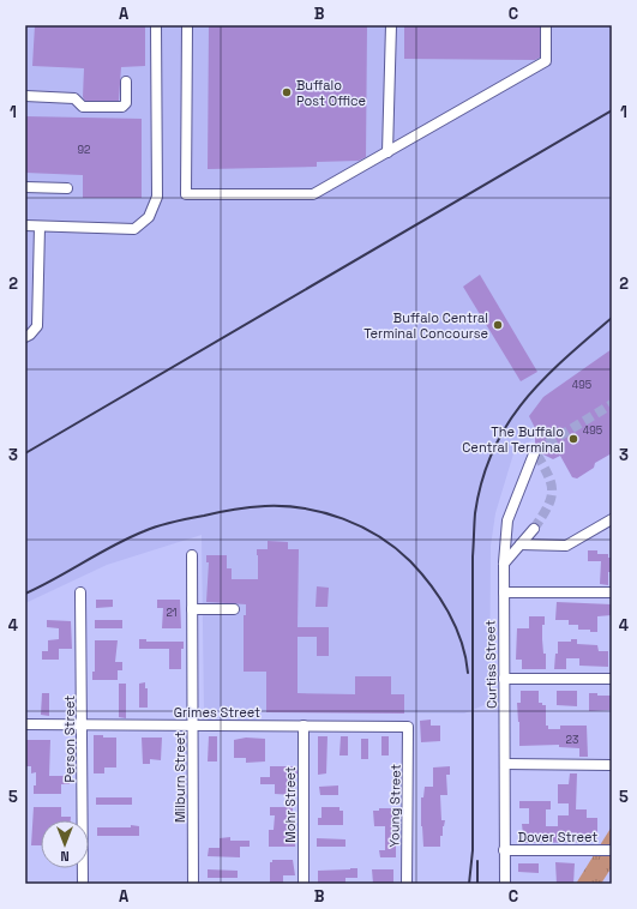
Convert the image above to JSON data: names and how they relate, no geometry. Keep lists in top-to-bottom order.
{
  "streets": {
    "street": [
      "Curtiss Street",
      "Grimes Street",
      "Person Street",
      "Milburn Street",
      "Mohr Street",
      "Young Street",
      "Dover Street"
    ]
  },
  "crossings": [
    ["Curtiss Street", "Dover Street"],
    ["Grimes Street", "Person Street"],
    ["Grimes Street", "Milburn Street"],
    ["Grimes Street", "Mohr Street"],
    ["Grimes Street", "Young Street"]
  ],
  "places": ["Buffalo Post Office", "Buffalo Central Terminal Concourse", "The Buffalo Central Terminal"],
  "house_numbers": [
    "92",
    "495",
    "495",
    "21",
    "23"
  ],
  "north": "bottom",
  "grid": {
    "columns": ["A", "B", "C"],
    "rows": [
      "1",
      "2",
      "3",
      "4",
      "5"
    ]
  }
}
